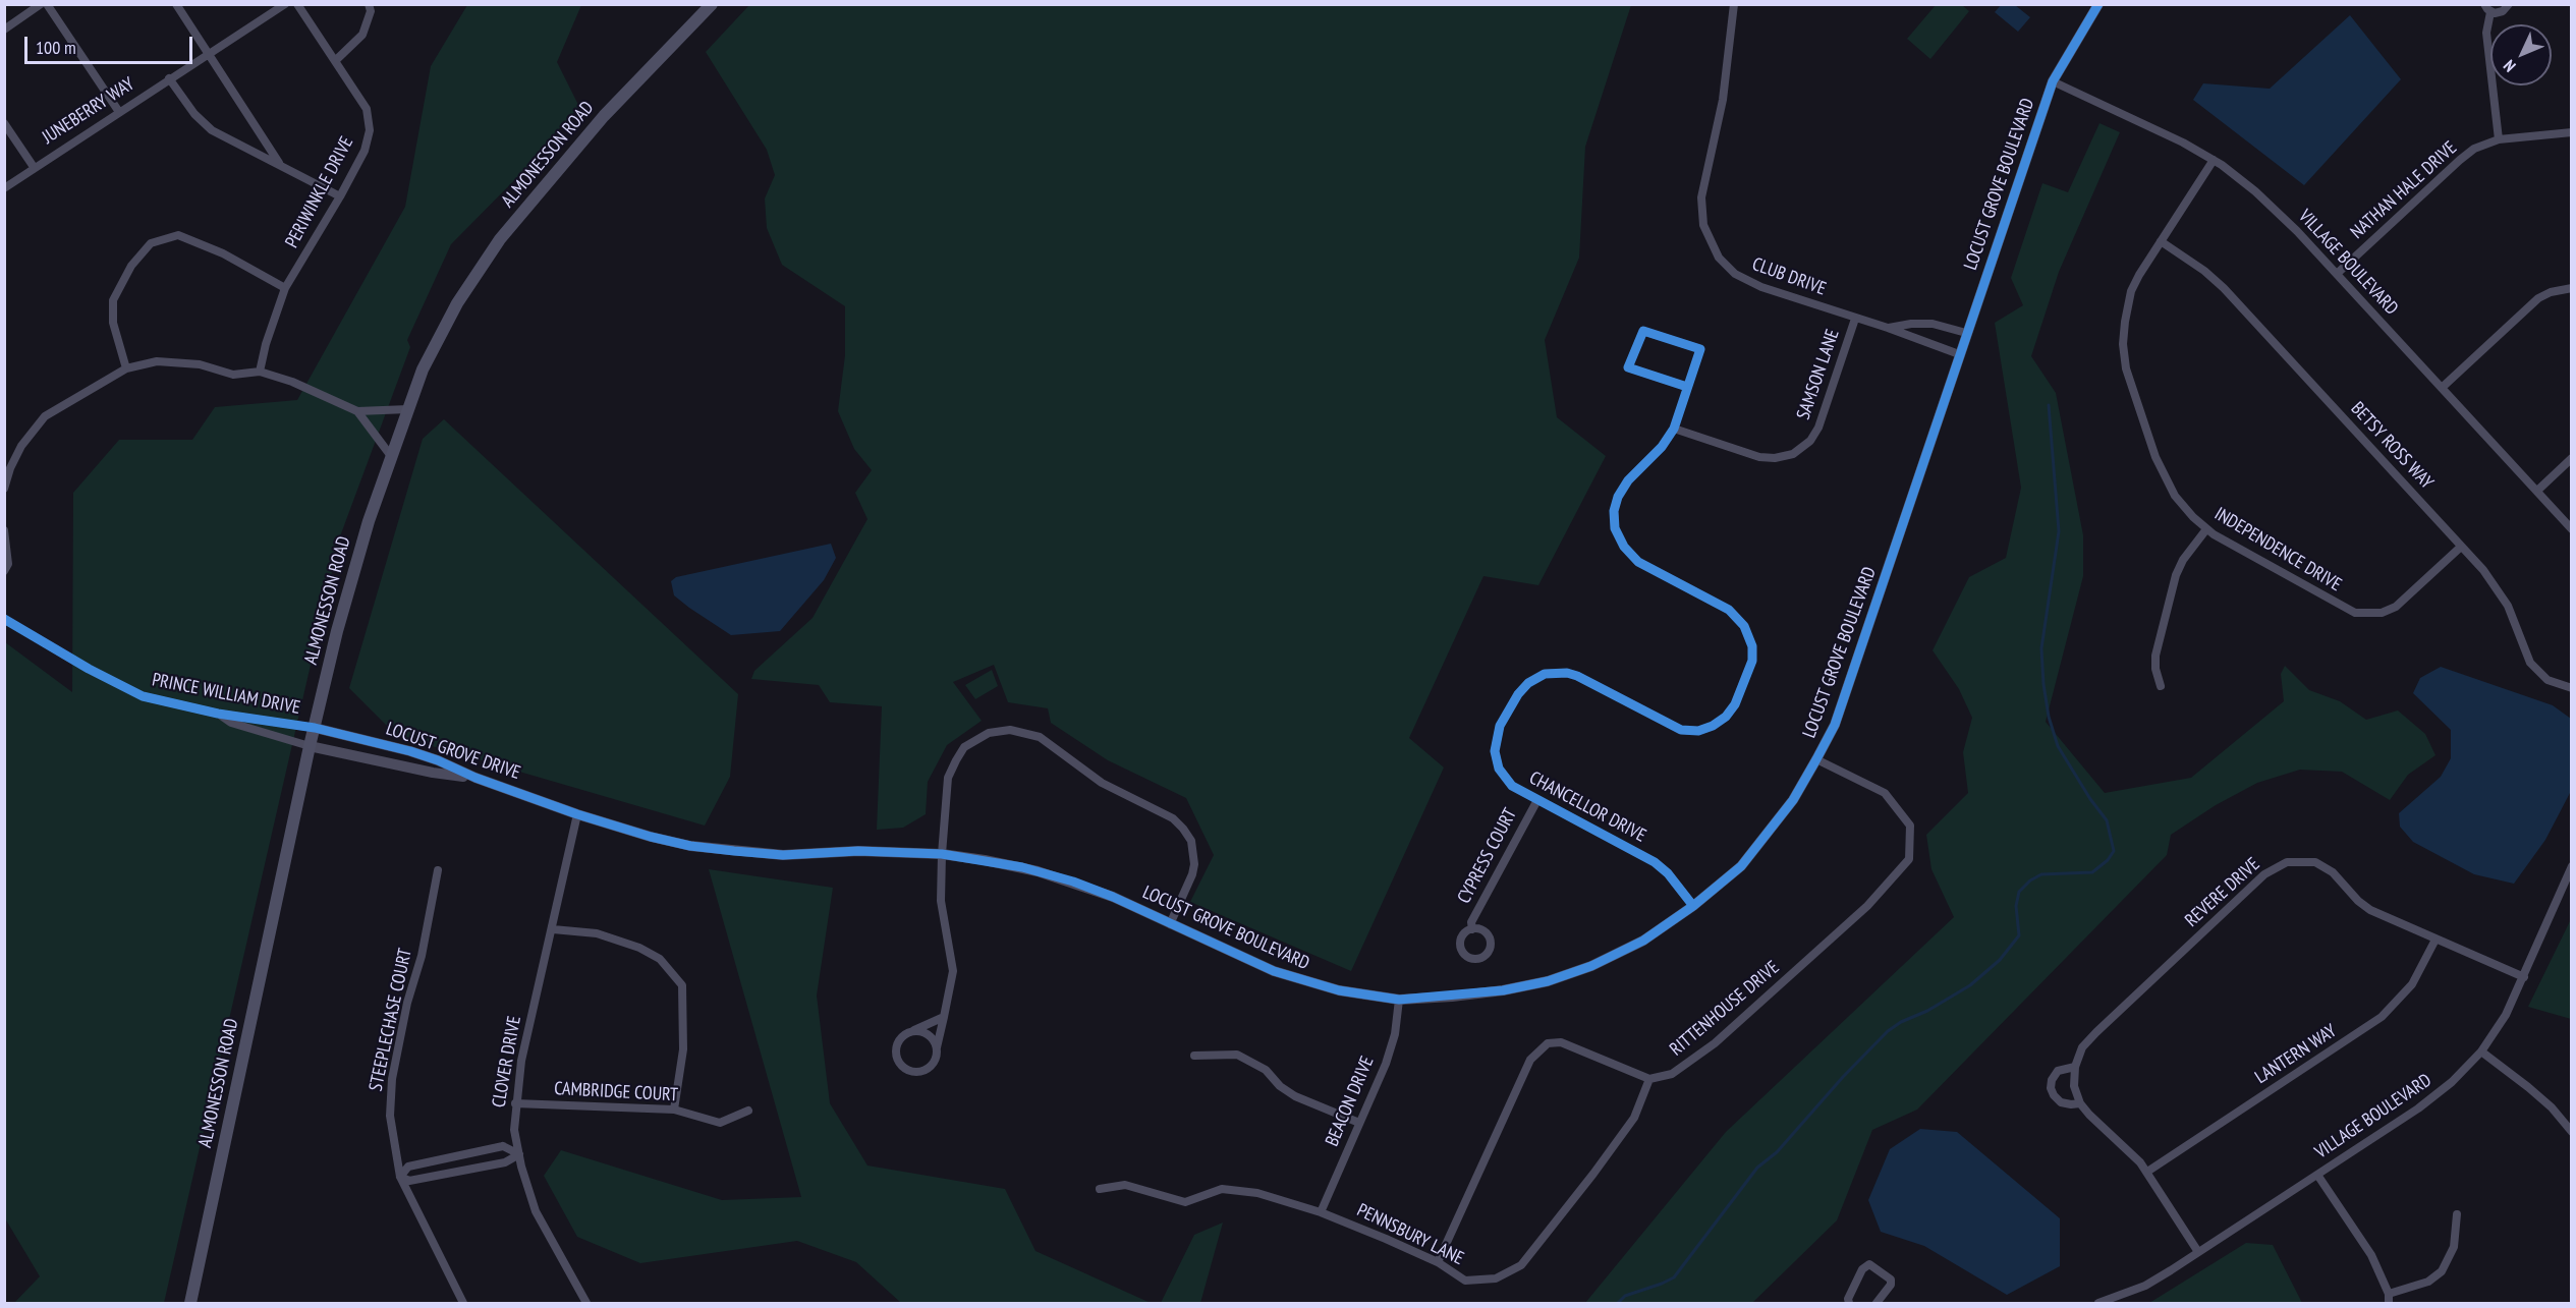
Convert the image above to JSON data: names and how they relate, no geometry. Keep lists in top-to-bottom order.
{
  "streets": {
    "main road": ["ALMONESSON ROAD"],
    "street": [
      "JUNEBERRY WAY",
      "LOCUST GROVE BOULEVARD",
      "NATHAN HALE DRIVE",
      "PERIWINKLE DRIVE",
      "VILLAGE BOULEVARD",
      "CLUB DRIVE",
      "SAMSON LANE",
      "BETSY ROSS WAY",
      "INDEPENDENCE DRIVE",
      "PRINCE WILLIAM DRIVE",
      "LOCUST GROVE DRIVE",
      "CHANCELLOR DRIVE",
      "CYPRESS COURT",
      "REVERE DRIVE",
      "RITTENHOUSE DRIVE",
      "STEEPLECHASE COURT",
      "LANTERN WAY",
      "CLOVER DRIVE",
      "CAMBRIDGE COURT",
      "BEACON DRIVE",
      "PENNSBURY LANE"
    ]
  },
  "crossings": [
    ["ALMONESSON ROAD", "PRINCE WILLIAM DRIVE"],
    ["ALMONESSON ROAD", "LOCUST GROVE DRIVE"],
    ["LOCUST GROVE BOULEVARD", "VILLAGE BOULEVARD"],
    ["LOCUST GROVE BOULEVARD", "CLUB DRIVE"],
    ["LOCUST GROVE BOULEVARD", "LOCUST GROVE DRIVE"],
    ["LOCUST GROVE BOULEVARD", "CHANCELLOR DRIVE"],
    ["LOCUST GROVE BOULEVARD", "RITTENHOUSE DRIVE"],
    ["LOCUST GROVE BOULEVARD", "CLOVER DRIVE"],
    ["LOCUST GROVE BOULEVARD", "BEACON DRIVE"],
    ["NATHAN HALE DRIVE", "VILLAGE BOULEVARD"],
    ["VILLAGE BOULEVARD", "INDEPENDENCE DRIVE"],
    ["VILLAGE BOULEVARD", "REVERE DRIVE"],
    ["CLUB DRIVE", "SAMSON LANE"],
    ["SAMSON LANE", "CHANCELLOR DRIVE"],
    ["BETSY ROSS WAY", "INDEPENDENCE DRIVE"],
    ["PRINCE WILLIAM DRIVE", "LOCUST GROVE DRIVE"],
    ["LOCUST GROVE DRIVE", "CLOVER DRIVE"],
    ["CHANCELLOR DRIVE", "CYPRESS COURT"],
    ["REVERE DRIVE", "LANTERN WAY"],
    ["RITTENHOUSE DRIVE", "PENNSBURY LANE"],
    ["CLOVER DRIVE", "CAMBRIDGE COURT"],
    ["BEACON DRIVE", "PENNSBURY LANE"]
  ],
  "scale_bar": "100 m",
  "north": "bottom left"
}
